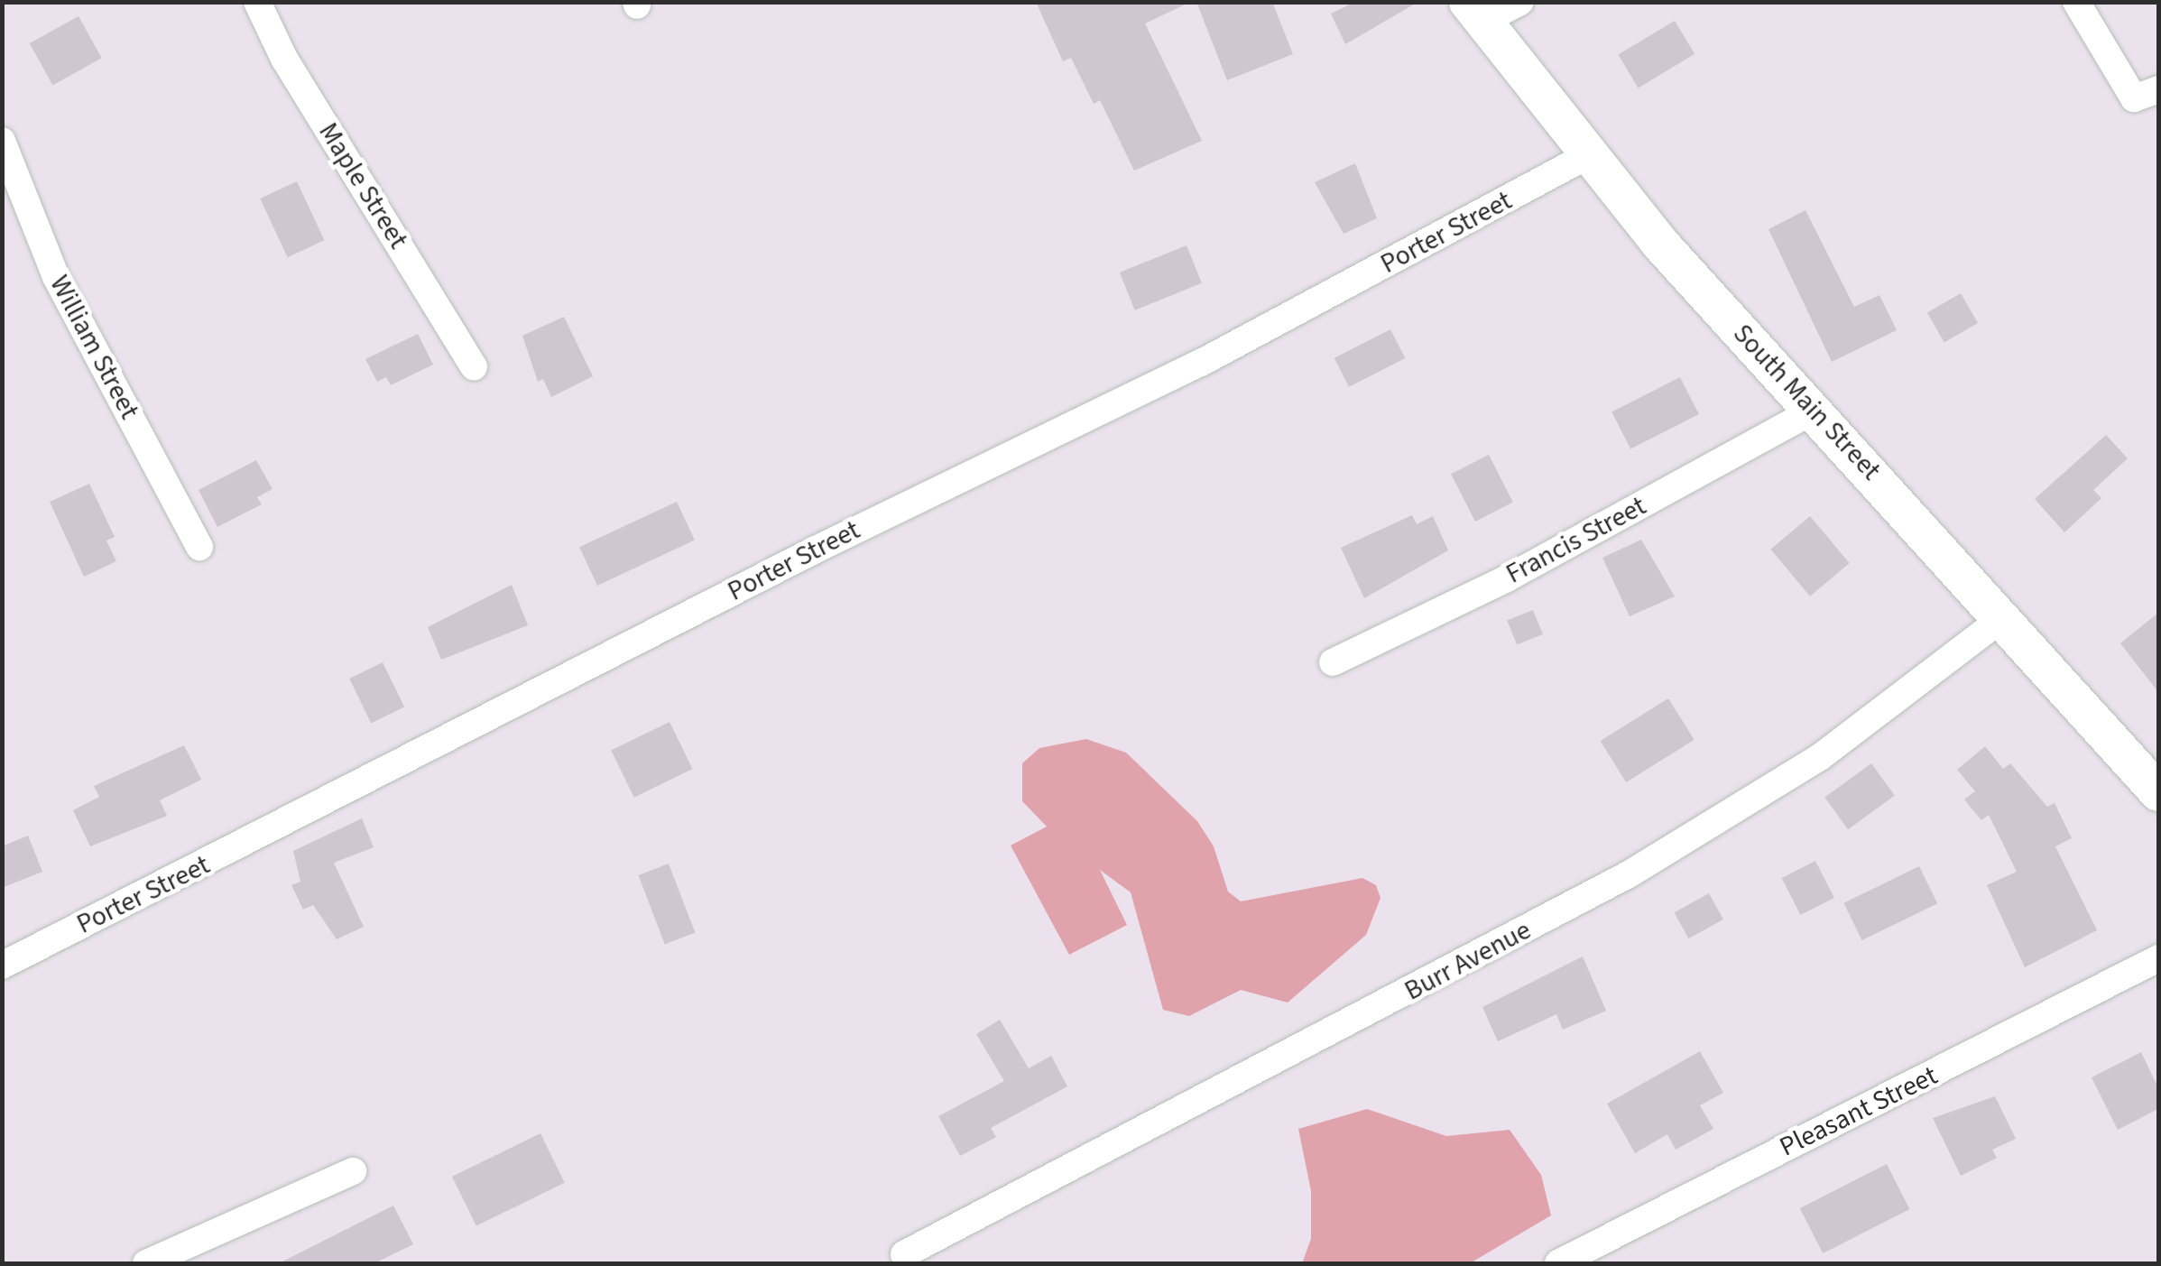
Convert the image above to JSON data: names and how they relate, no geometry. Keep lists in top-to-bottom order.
{
  "streets": {
    "main road": ["South Main Street"],
    "street": [
      "Maple Street",
      "Porter Street",
      "William Street",
      "Francis Street",
      "Burr Avenue",
      "Pleasant Street"
    ]
  },
  "crossings": [
    ["Porter Street", "South Main Street"],
    ["South Main Street", "Francis Street"],
    ["South Main Street", "Burr Avenue"]
  ]
}
